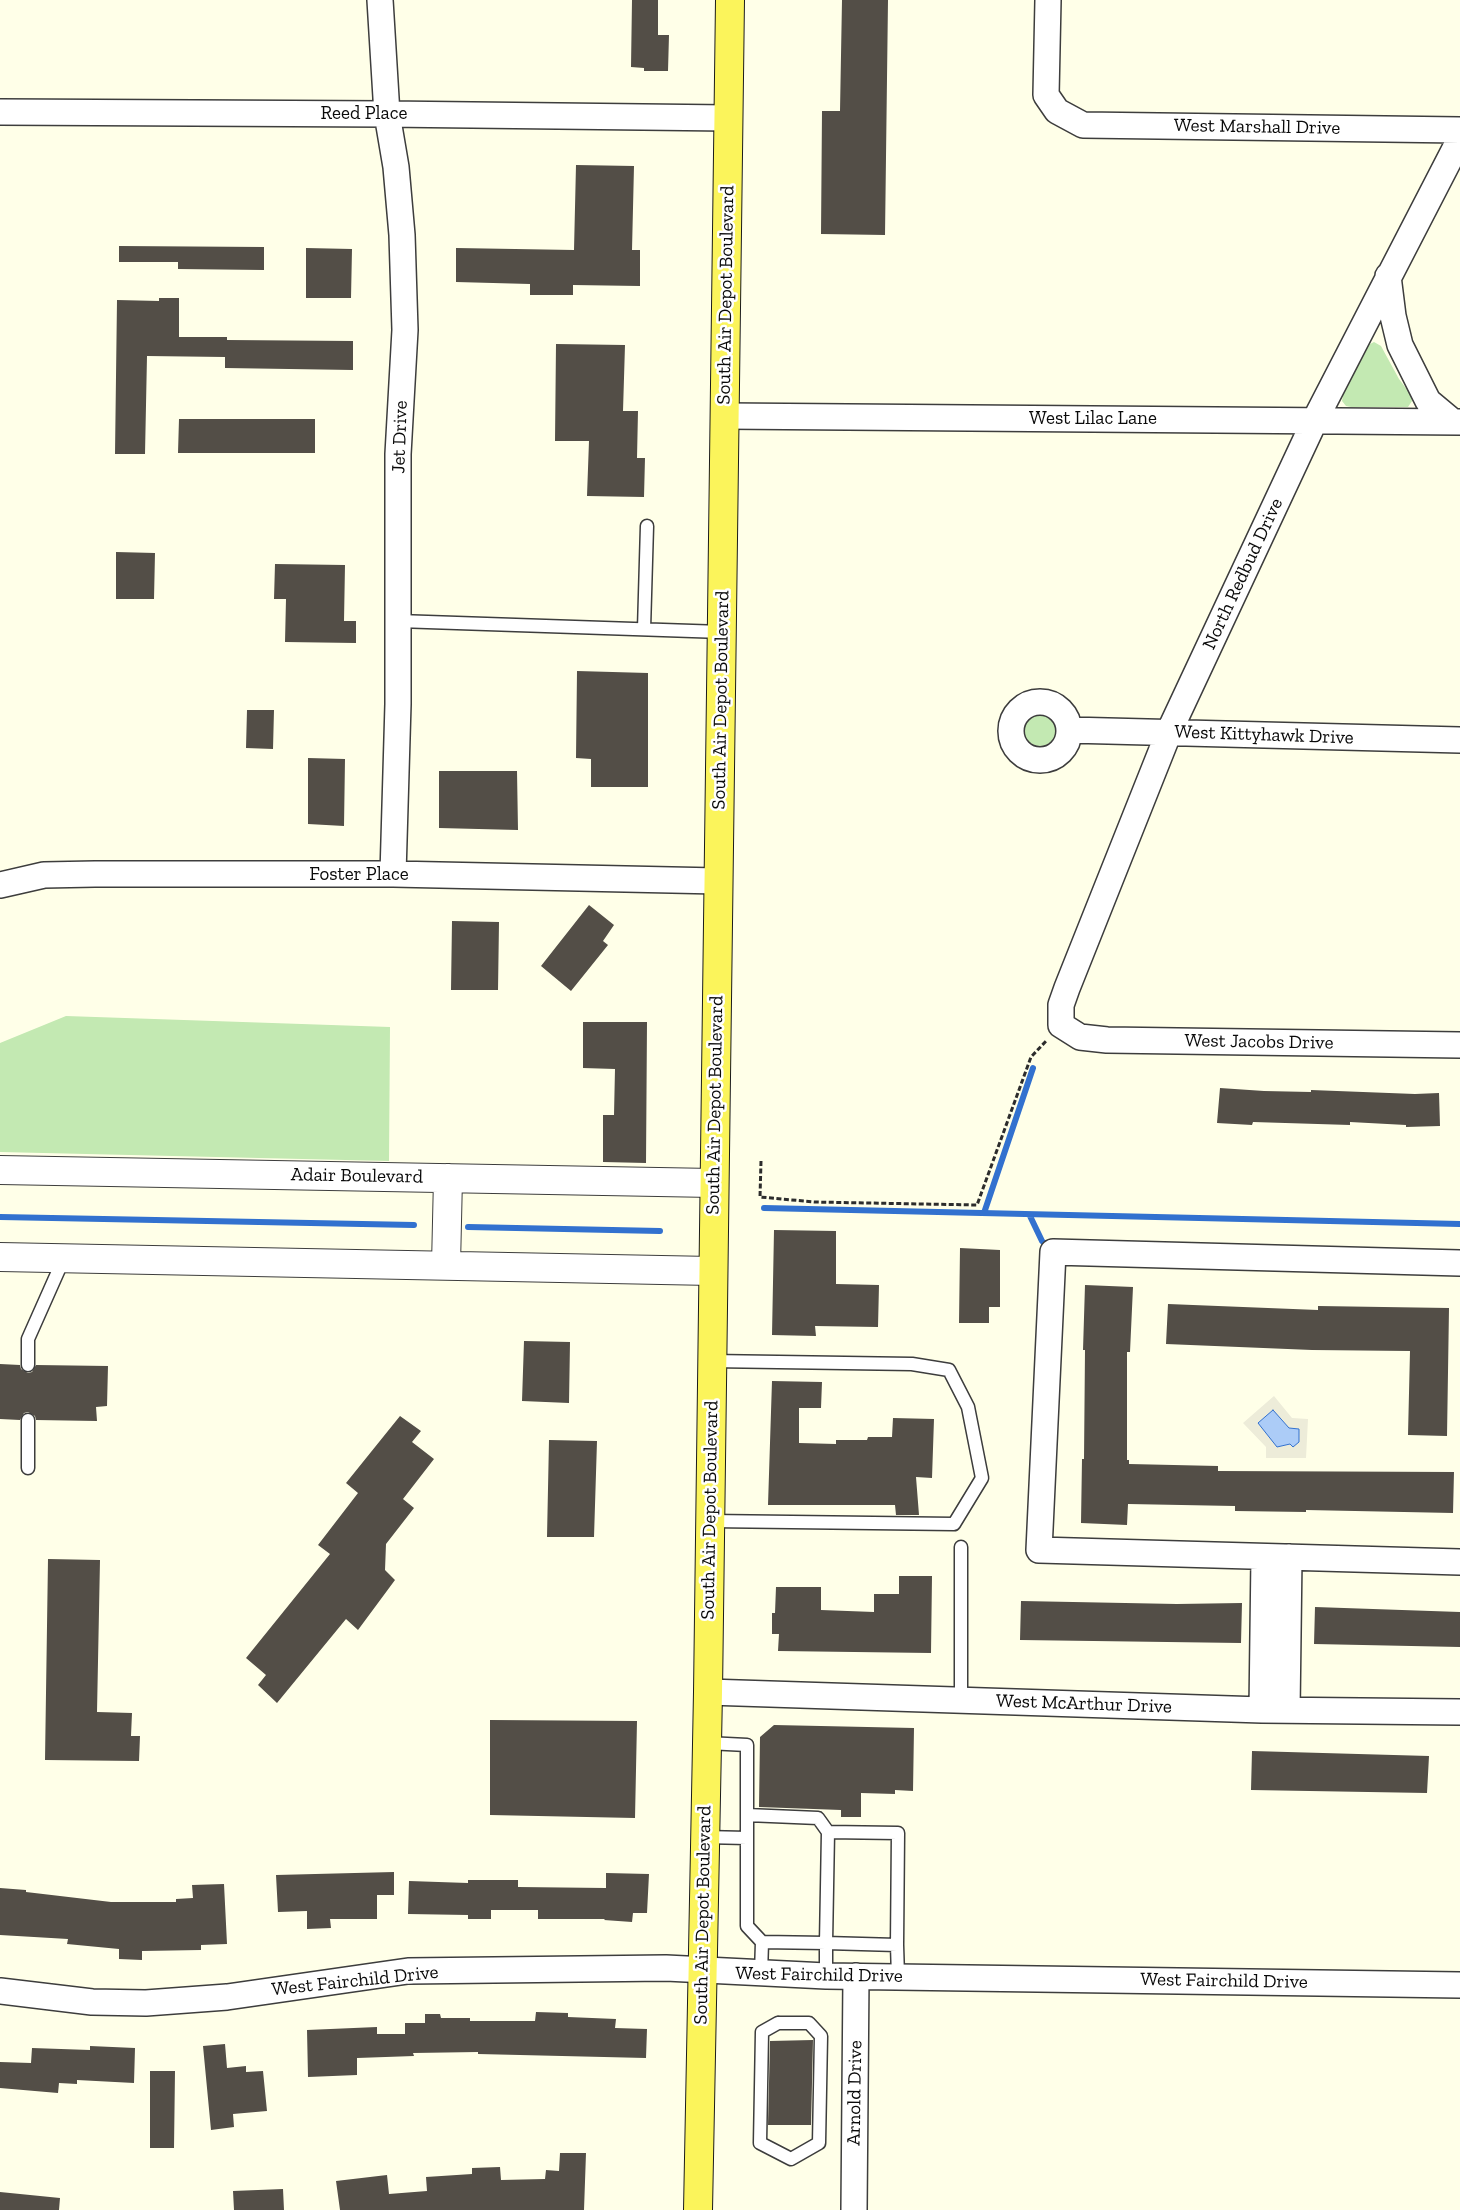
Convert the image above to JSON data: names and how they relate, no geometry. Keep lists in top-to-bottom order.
{
  "streets": {
    "main road": ["South Air Depot Boulevard"],
    "street": [
      "Reed Place",
      "West Marshall Drive",
      "West Lilac Lane",
      "Jet Drive",
      "North Redbud Drive",
      "West Kittyhawk Drive",
      "Foster Place",
      "West Jacobs Drive",
      "Adair Boulevard",
      "West McArthur Drive",
      "West Fairchild Drive",
      "Arnold Drive"
    ]
  },
  "crossings": [
    ["Reed Place", "South Air Depot Boulevard"],
    ["Reed Place", "Jet Drive"],
    ["South Air Depot Boulevard", "West Lilac Lane"],
    ["South Air Depot Boulevard", "Foster Place"],
    ["South Air Depot Boulevard", "Adair Boulevard"],
    ["South Air Depot Boulevard", "West McArthur Drive"],
    ["South Air Depot Boulevard", "West Fairchild Drive"],
    ["West Lilac Lane", "North Redbud Drive"],
    ["Jet Drive", "Foster Place"],
    ["North Redbud Drive", "West Kittyhawk Drive"],
    ["North Redbud Drive", "West Jacobs Drive"],
    ["West Fairchild Drive", "Arnold Drive"]
  ]
}
